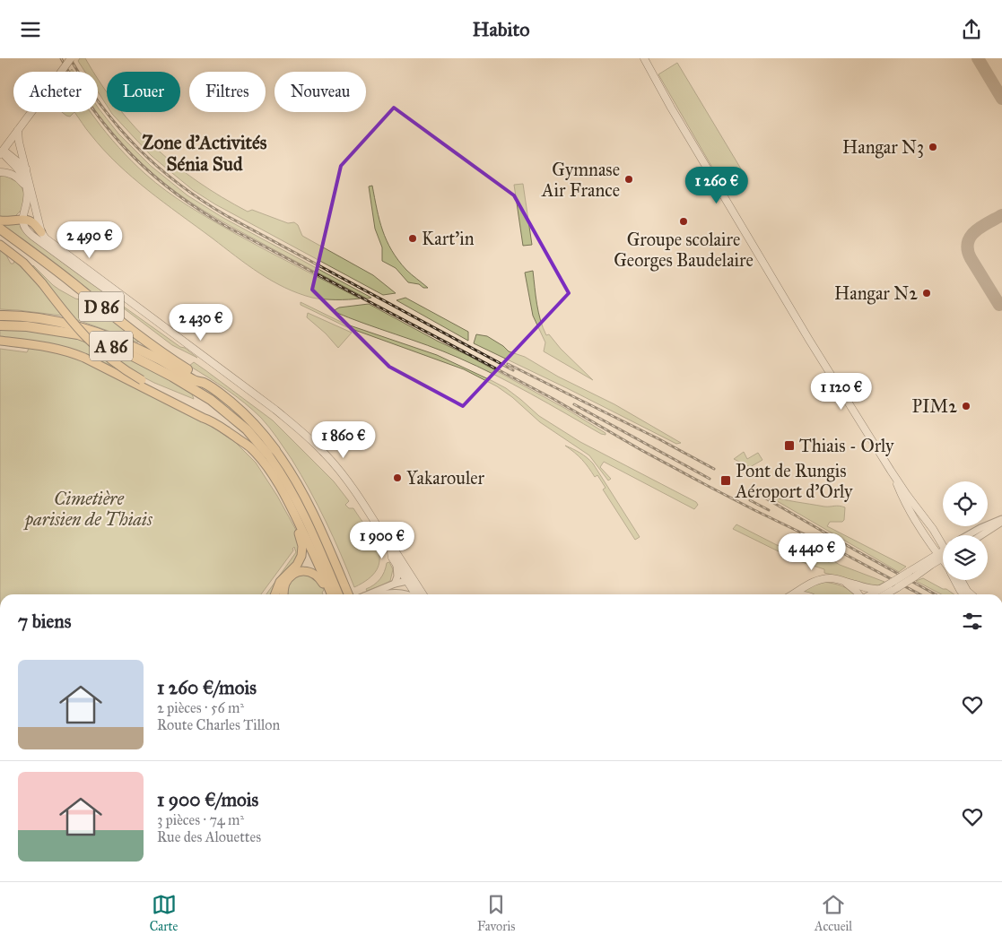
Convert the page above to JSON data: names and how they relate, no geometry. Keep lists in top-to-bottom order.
{
  "streets": {
    "highway": ["D 86", "A 86"]
  },
  "crossings": [
    ["D 86", "A 86"]
  ],
  "districts": ["Zone d'Activités Sénia Sud"],
  "parks": ["Cimetière parisien de Thiais"],
  "places": {
    "other": [
      "Hangar N3",
      "Gymnase Air France",
      "Groupe scolaire Georges Baudelaire",
      "Kart'in",
      "Hangar N2",
      "PIM2",
      "Yakarouler"
    ],
    "transit": ["Thiais - Orly", "Pont de Rungis Aéroport d'Orly"]
  },
  "page": {
    "header": "Habito",
    "chip": [
      "Acheter",
      "Louer",
      "Filtres",
      "Nouveau"
    ],
    "price": [
      "1 260 €",
      "2 490 €",
      "2 430 €",
      "1 120 €",
      "1 860 €",
      "1 900 €",
      "4 440 €"
    ],
    "heading": "7 biens",
    "list": [
      {
        "name": "1 260 €/mois",
        "note": "2 pièces · 56 m² · Route Charles Tillon"
      },
      {
        "name": "1 900 €/mois",
        "note": "3 pièces · 74 m² · Rue des Alouettes"
      }
    ],
    "tabs": ["Carte", "Favoris", "Accueil"]
  }
}
